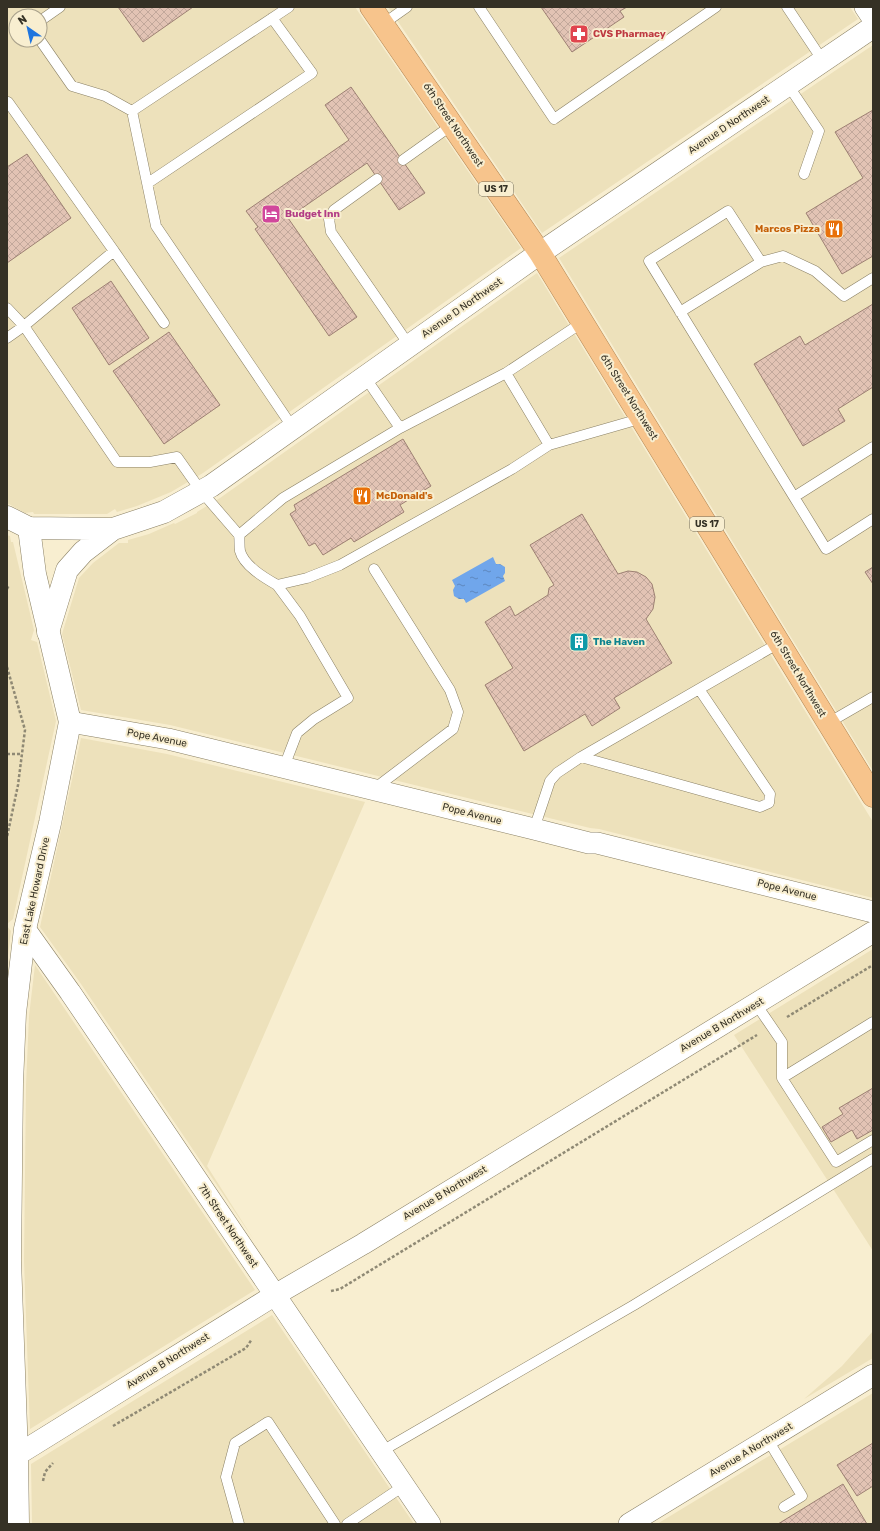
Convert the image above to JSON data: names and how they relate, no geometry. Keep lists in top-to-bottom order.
{
  "streets": {
    "highway": ["6th Street Northwest", "US 17"],
    "street": [
      "Avenue D Northwest",
      "Pope Avenue",
      "East Lake Howard Drive",
      "Avenue B Northwest",
      "7th Street Northwest",
      "Avenue A Northwest"
    ]
  },
  "crossings": [
    ["6th Street Northwest", "Avenue D Northwest"],
    ["Avenue D Northwest", "East Lake Howard Drive"],
    ["Pope Avenue", "East Lake Howard Drive"],
    ["East Lake Howard Drive", "Avenue B Northwest"],
    ["East Lake Howard Drive", "7th Street Northwest"],
    ["Avenue B Northwest", "7th Street Northwest"]
  ],
  "places": {
    "pharmacy": ["CVS Pharmacy"],
    "hotel": ["Budget Inn"],
    "restaurant": ["Marcos Pizza", "McDonald's"],
    "building": ["The Haven"]
  },
  "north": "top left"
}
